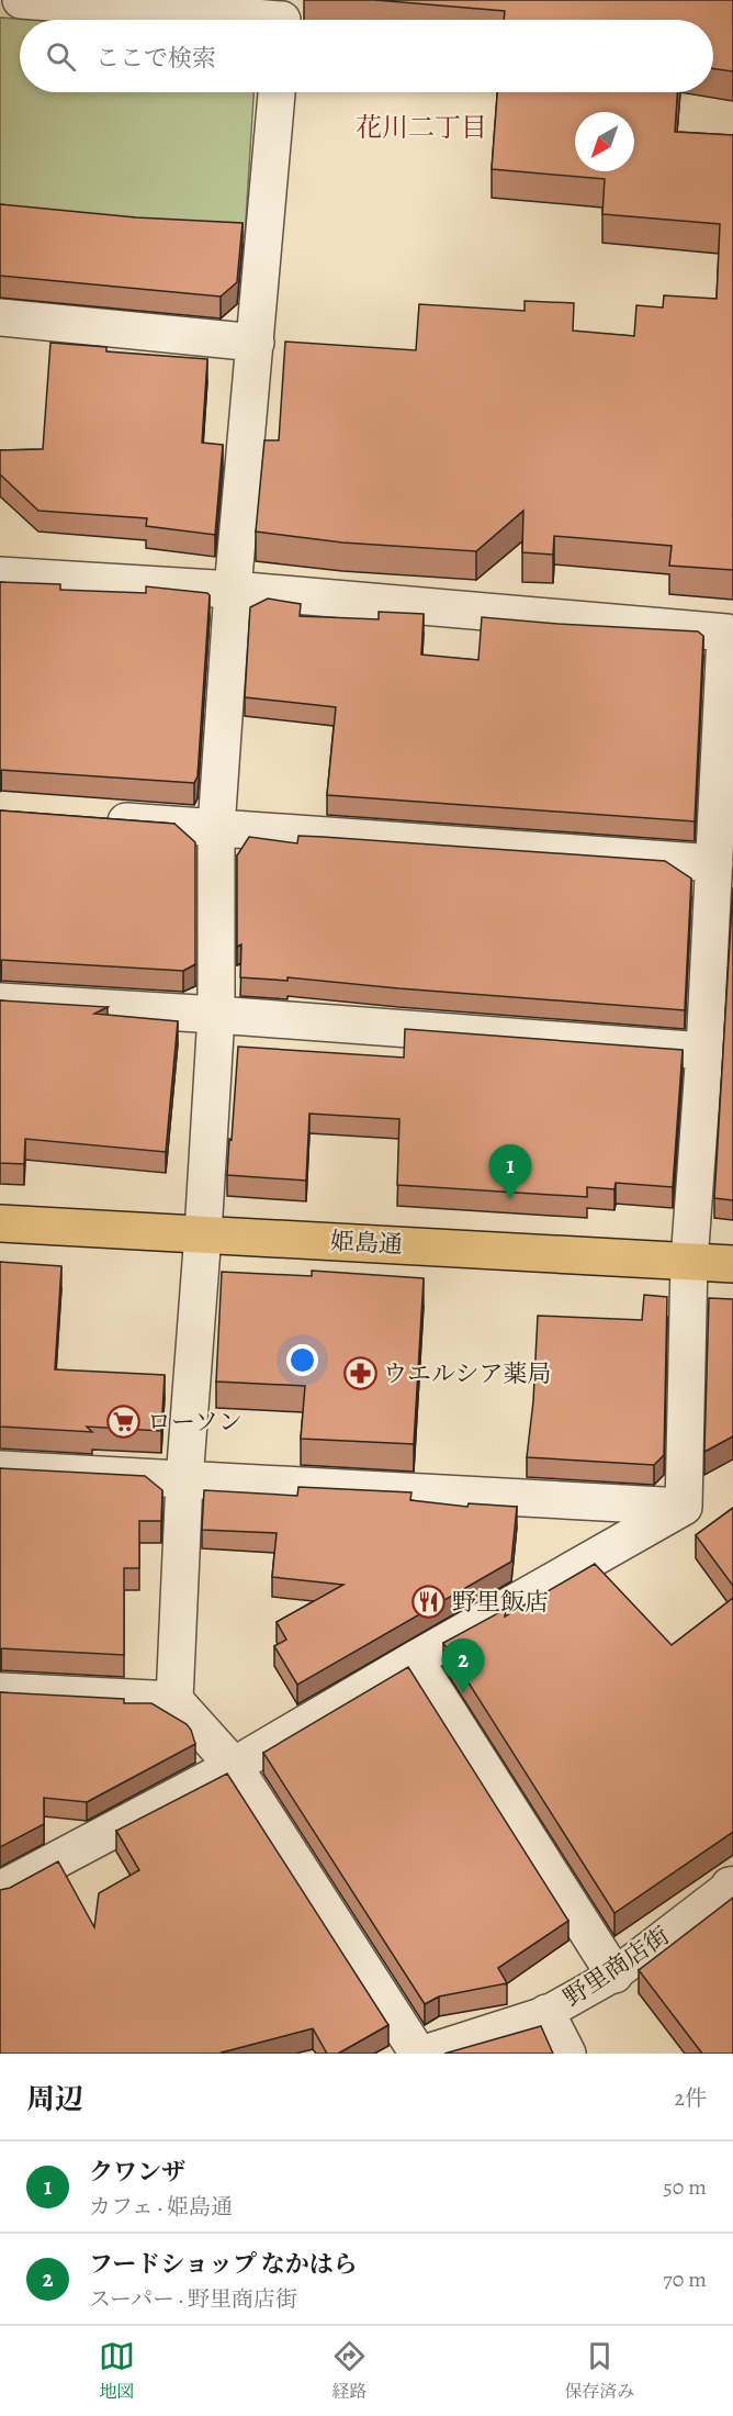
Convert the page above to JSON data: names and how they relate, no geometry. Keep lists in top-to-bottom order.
{
  "streets": {
    "main road": ["姫島通"],
    "street": ["野里商店街"]
  },
  "districts": ["花川二丁目"],
  "places": {
    "pharmacy": ["ウエルシア薬局"],
    "supermarket": ["ローソン"],
    "restaurant": ["野里飯店"]
  },
  "north": "bottom left",
  "page": {
    "search": "ここで検索",
    "pins": ["1", "2"],
    "heading": ["周辺", "2件"],
    "list": [
      {
        "mark": "1",
        "name": "クワンザ",
        "note": "カフェ · 姫島通",
        "value": "50 m"
      },
      {
        "mark": "2",
        "name": "フードショップ なかはら",
        "note": "スーパー · 野里商店街",
        "value": "70 m"
      }
    ],
    "nav": ["地図", "経路", "保存済み"]
  }
}
